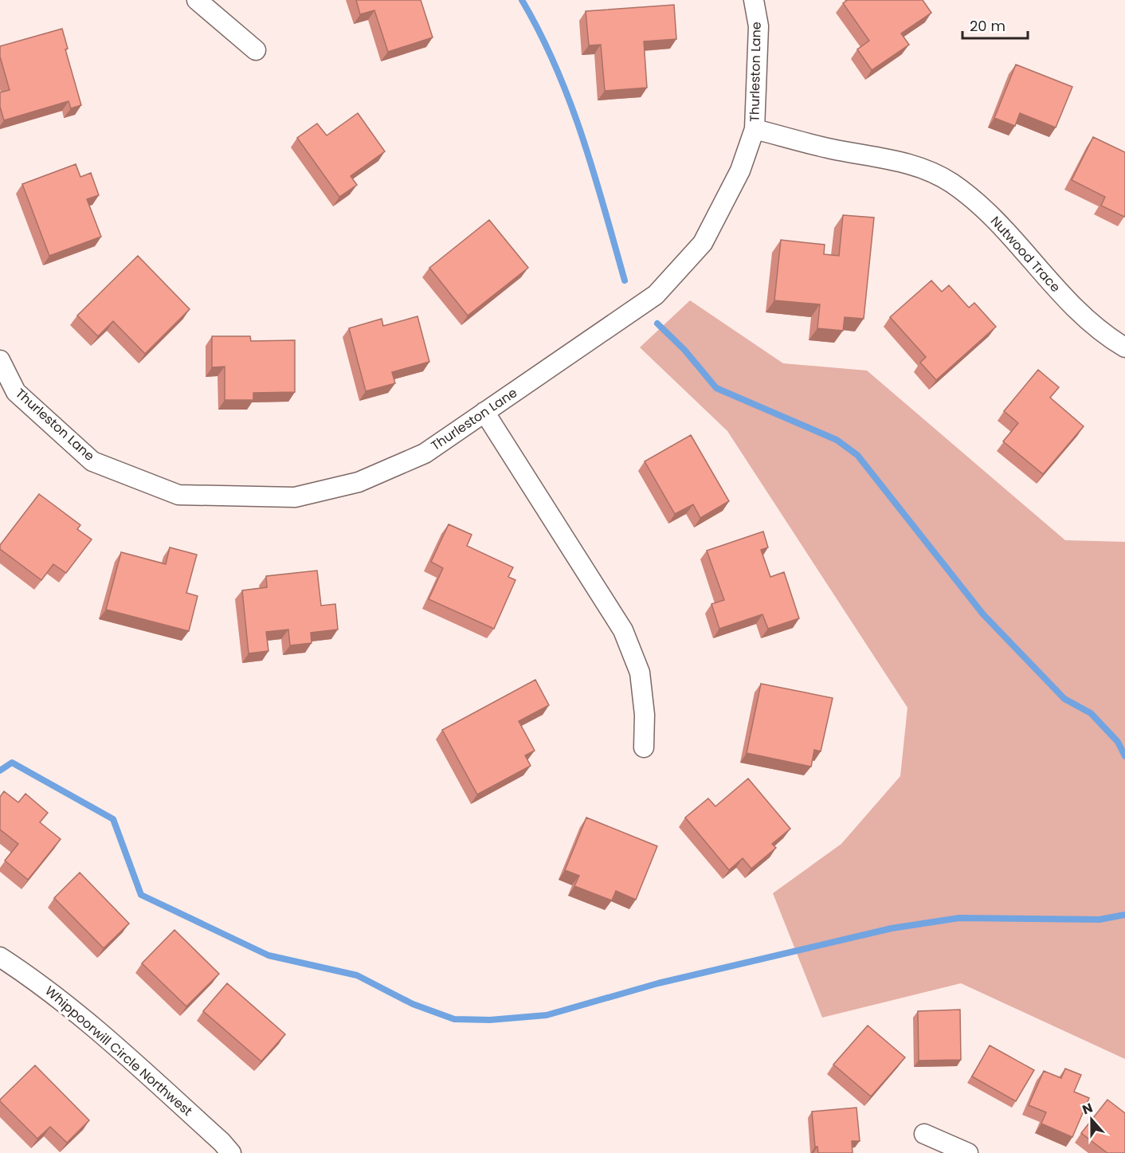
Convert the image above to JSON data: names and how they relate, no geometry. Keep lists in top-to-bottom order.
{
  "streets": {
    "street": ["Thurleston Lane", "Nutwood Trace", "Whippoorwill Circle Northwest"]
  },
  "crossings": [
    ["Thurleston Lane", "Nutwood Trace"]
  ],
  "scale_bar": "20 m",
  "north": "top"
}
